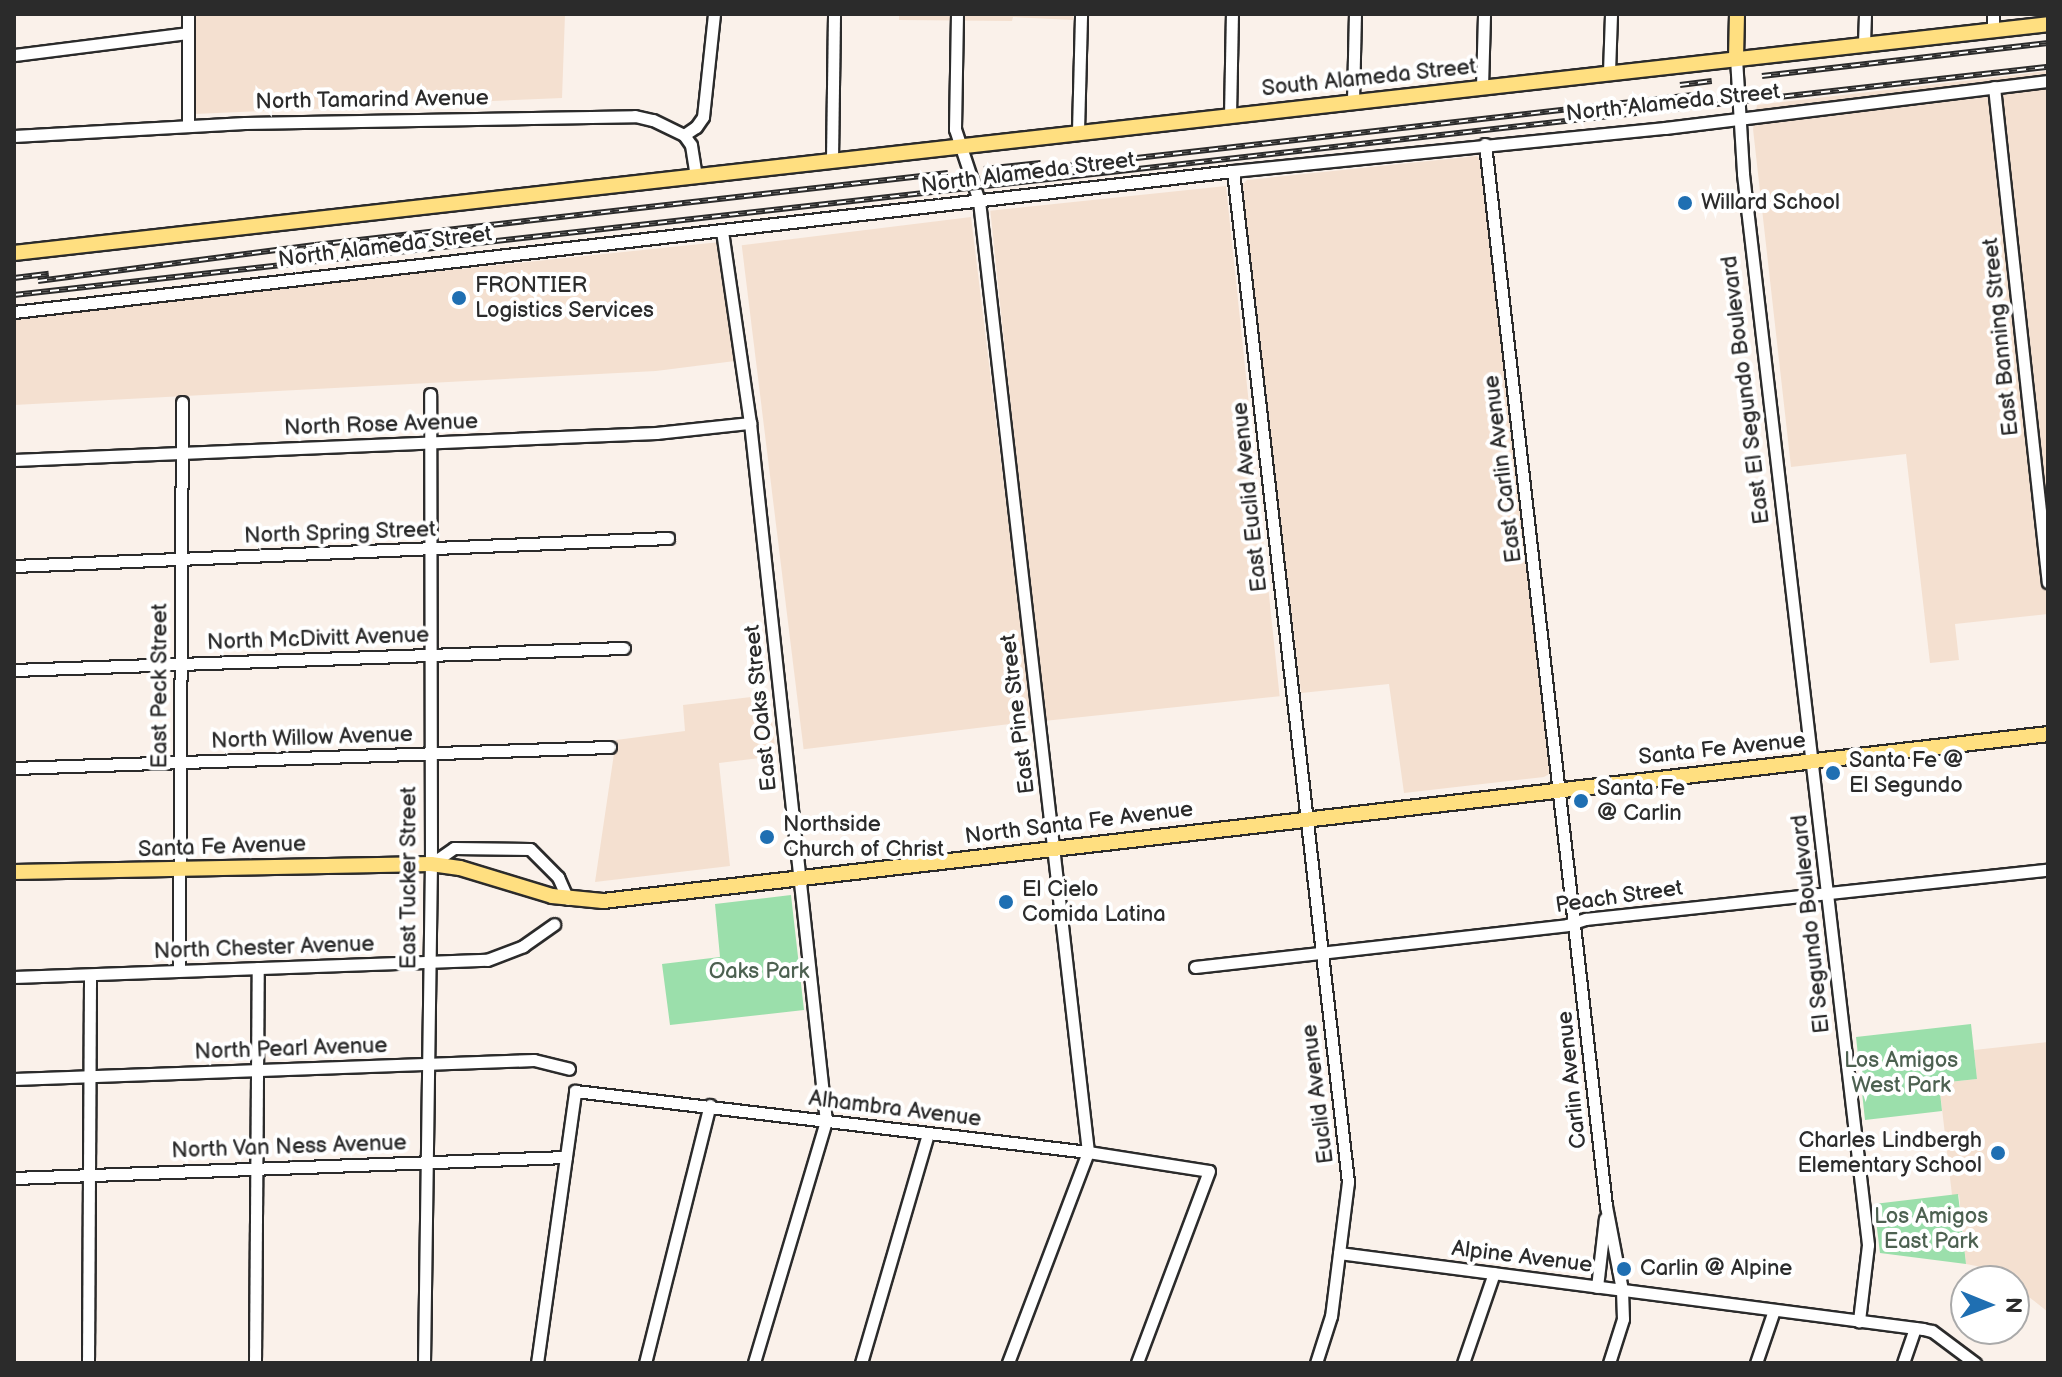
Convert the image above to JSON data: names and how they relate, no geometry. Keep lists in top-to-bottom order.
{
  "streets": {
    "main road": [
      "South Alameda Street",
      "North Alameda Street",
      "East El Segundo Boulevard",
      "Santa Fe Avenue",
      "North Santa Fe Avenue"
    ],
    "street": [
      "North Tamarind Avenue",
      "East Banning Street",
      "North Rose Avenue",
      "East Carlin Avenue",
      "East Euclid Avenue",
      "North Spring Street",
      "North McDivitt Avenue",
      "East Peck Street",
      "East Oaks Street",
      "East Pine Street",
      "North Willow Avenue",
      "East Tucker Street",
      "Peach Street",
      "El Segundo Boulevard",
      "North Chester Avenue",
      "North Pearl Avenue",
      "Carlin Avenue",
      "Euclid Avenue",
      "Alhambra Avenue",
      "North Van Ness Avenue",
      "Alpine Avenue"
    ]
  },
  "crossings": [
    ["South Alameda Street", "North Alameda Street"],
    ["South Alameda Street", "East El Segundo Boulevard"],
    ["South Alameda Street", "East Pine Street"],
    ["North Alameda Street", "East Banning Street"],
    ["North Alameda Street", "East El Segundo Boulevard"],
    ["North Alameda Street", "East Carlin Avenue"],
    ["North Alameda Street", "East Euclid Avenue"],
    ["North Alameda Street", "East Oaks Street"],
    ["North Alameda Street", "East Pine Street"],
    ["East El Segundo Boulevard", "Santa Fe Avenue"],
    ["East El Segundo Boulevard", "El Segundo Boulevard"],
    ["North Rose Avenue", "East Peck Street"],
    ["North Rose Avenue", "East Oaks Street"],
    ["North Rose Avenue", "East Tucker Street"],
    ["East Carlin Avenue", "Santa Fe Avenue"],
    ["East Carlin Avenue", "Carlin Avenue"],
    ["East Euclid Avenue", "Santa Fe Avenue"],
    ["East Euclid Avenue", "North Santa Fe Avenue"],
    ["East Euclid Avenue", "Euclid Avenue"],
    ["North Spring Street", "East Peck Street"],
    ["North Spring Street", "East Tucker Street"],
    ["North McDivitt Avenue", "East Peck Street"],
    ["North McDivitt Avenue", "East Tucker Street"],
    ["East Peck Street", "North Willow Avenue"],
    ["East Peck Street", "Santa Fe Avenue"],
    ["East Peck Street", "North Chester Avenue"],
    ["East Oaks Street", "North Santa Fe Avenue"],
    ["East Oaks Street", "Alhambra Avenue"],
    ["East Pine Street", "North Santa Fe Avenue"],
    ["East Pine Street", "Alhambra Avenue"],
    ["North Willow Avenue", "East Tucker Street"],
    ["Santa Fe Avenue", "North Santa Fe Avenue"],
    ["Santa Fe Avenue", "East Tucker Street"],
    ["Santa Fe Avenue", "El Segundo Boulevard"],
    ["Santa Fe Avenue", "Carlin Avenue"],
    ["Santa Fe Avenue", "Euclid Avenue"],
    ["North Santa Fe Avenue", "East Tucker Street"],
    ["North Santa Fe Avenue", "Euclid Avenue"],
    ["East Tucker Street", "North Chester Avenue"],
    ["East Tucker Street", "North Pearl Avenue"],
    ["East Tucker Street", "North Van Ness Avenue"],
    ["Peach Street", "El Segundo Boulevard"],
    ["Peach Street", "Carlin Avenue"],
    ["Peach Street", "Euclid Avenue"],
    ["El Segundo Boulevard", "Alpine Avenue"],
    ["Carlin Avenue", "Alpine Avenue"],
    ["Euclid Avenue", "Alpine Avenue"],
    ["Alhambra Avenue", "North Van Ness Avenue"]
  ],
  "parks": ["Oaks Park", "Los Amigos West Park", "Los Amigos East Park"],
  "places": [
    "Willard School",
    "FRONTIER Logistics Services",
    "Santa Fe @ El Segundo",
    "Santa Fe @ Carlin",
    "Northside Church of Christ",
    "El Cielo Comida Latina",
    "Charles Lindbergh Elementary School",
    "Carlin @ Alpine"
  ],
  "north": "right"
}
